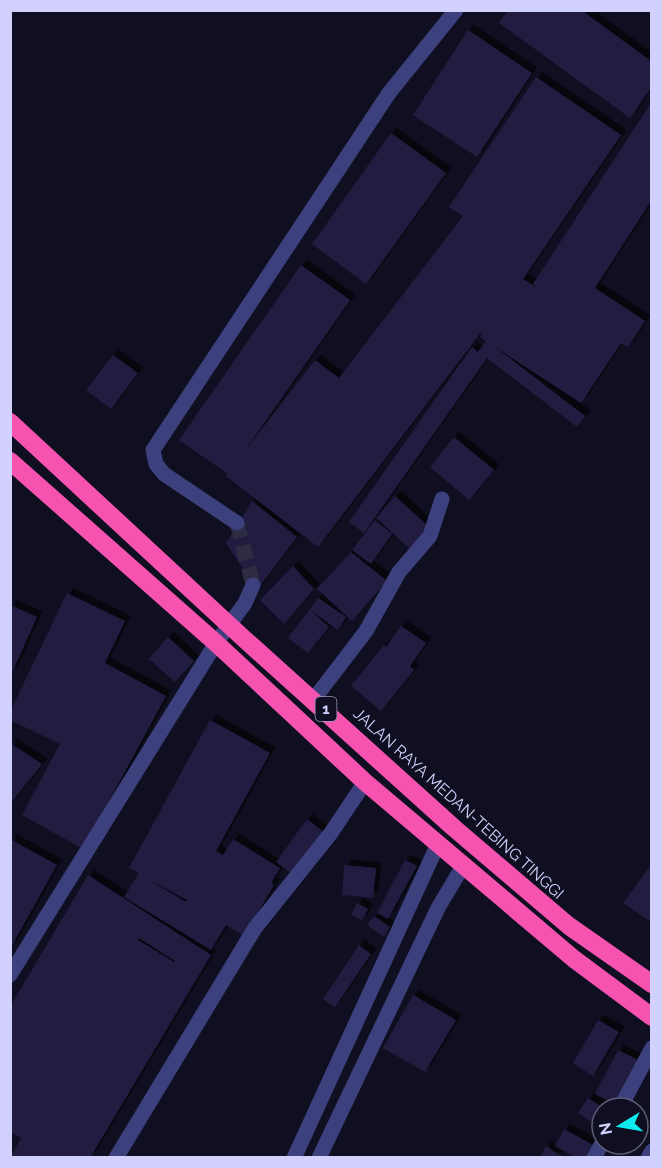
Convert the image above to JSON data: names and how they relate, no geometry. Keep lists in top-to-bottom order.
{
  "streets": {
    "highway": ["1", "JALAN RAYA MEDAN-TEBING TINGGI"]
  },
  "north": "left"
}
